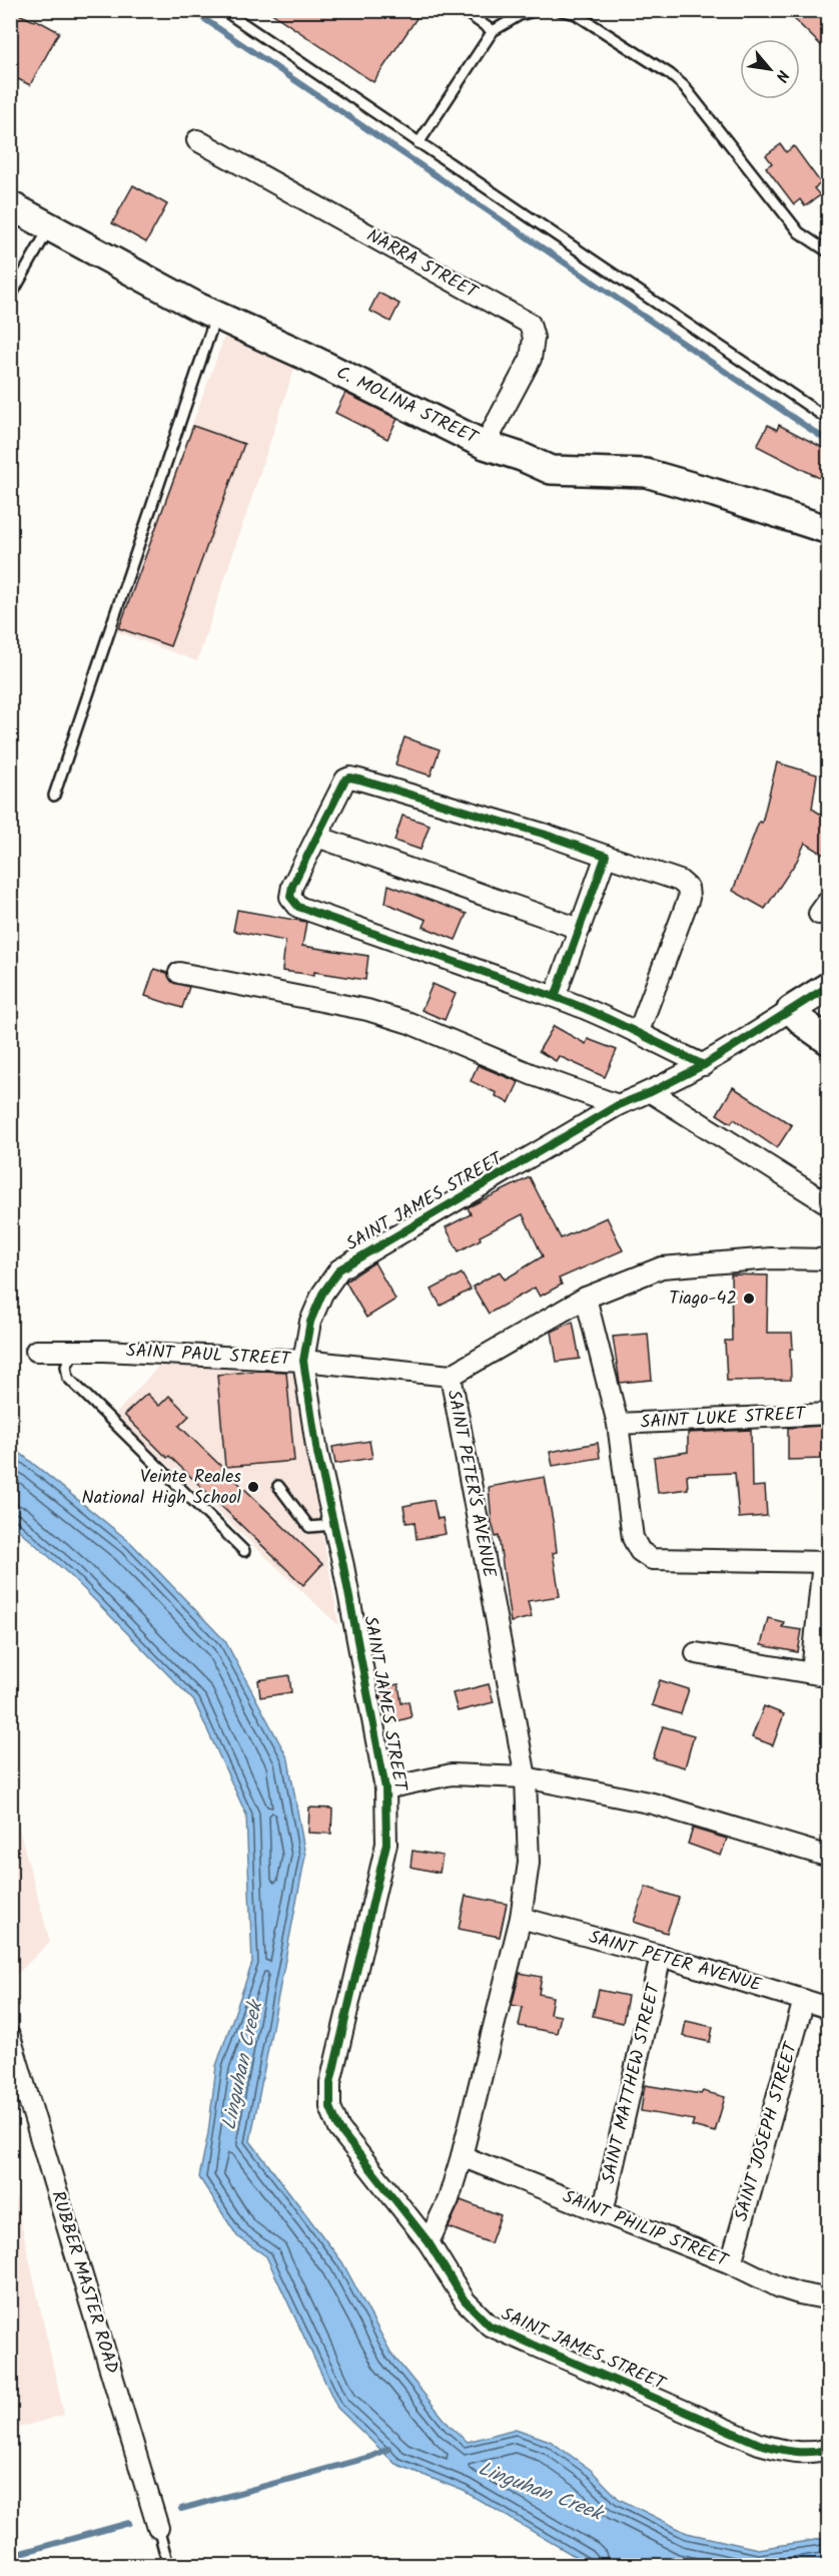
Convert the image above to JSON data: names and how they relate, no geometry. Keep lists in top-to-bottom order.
{
  "streets": {
    "street": [
      "NARRA STREET",
      "C. MOLINA STREET",
      "SAINT JAMES STREET",
      "SAINT PAUL STREET",
      "SAINT LUKE STREET",
      "SAINT PETER'S AVENUE",
      "SAINT PETER AVENUE",
      "SAINT MATTHEW STREET",
      "SAINT JOSEPH STREET",
      "SAINT PHILIP STREET",
      "RUBBER MASTER ROAD"
    ]
  },
  "crossings": [
    ["NARRA STREET", "C. MOLINA STREET"],
    ["SAINT JAMES STREET", "SAINT PAUL STREET"],
    ["SAINT PAUL STREET", "SAINT PETER'S AVENUE"],
    ["SAINT PETER AVENUE", "SAINT MATTHEW STREET"],
    ["SAINT PETER AVENUE", "SAINT JOSEPH STREET"],
    ["SAINT MATTHEW STREET", "SAINT PHILIP STREET"],
    ["SAINT JOSEPH STREET", "SAINT PHILIP STREET"]
  ],
  "water": ["Linguhan Creek"],
  "places": ["Tiago-42", "Veinte Reales National High School"],
  "north": "bottom right"
}
